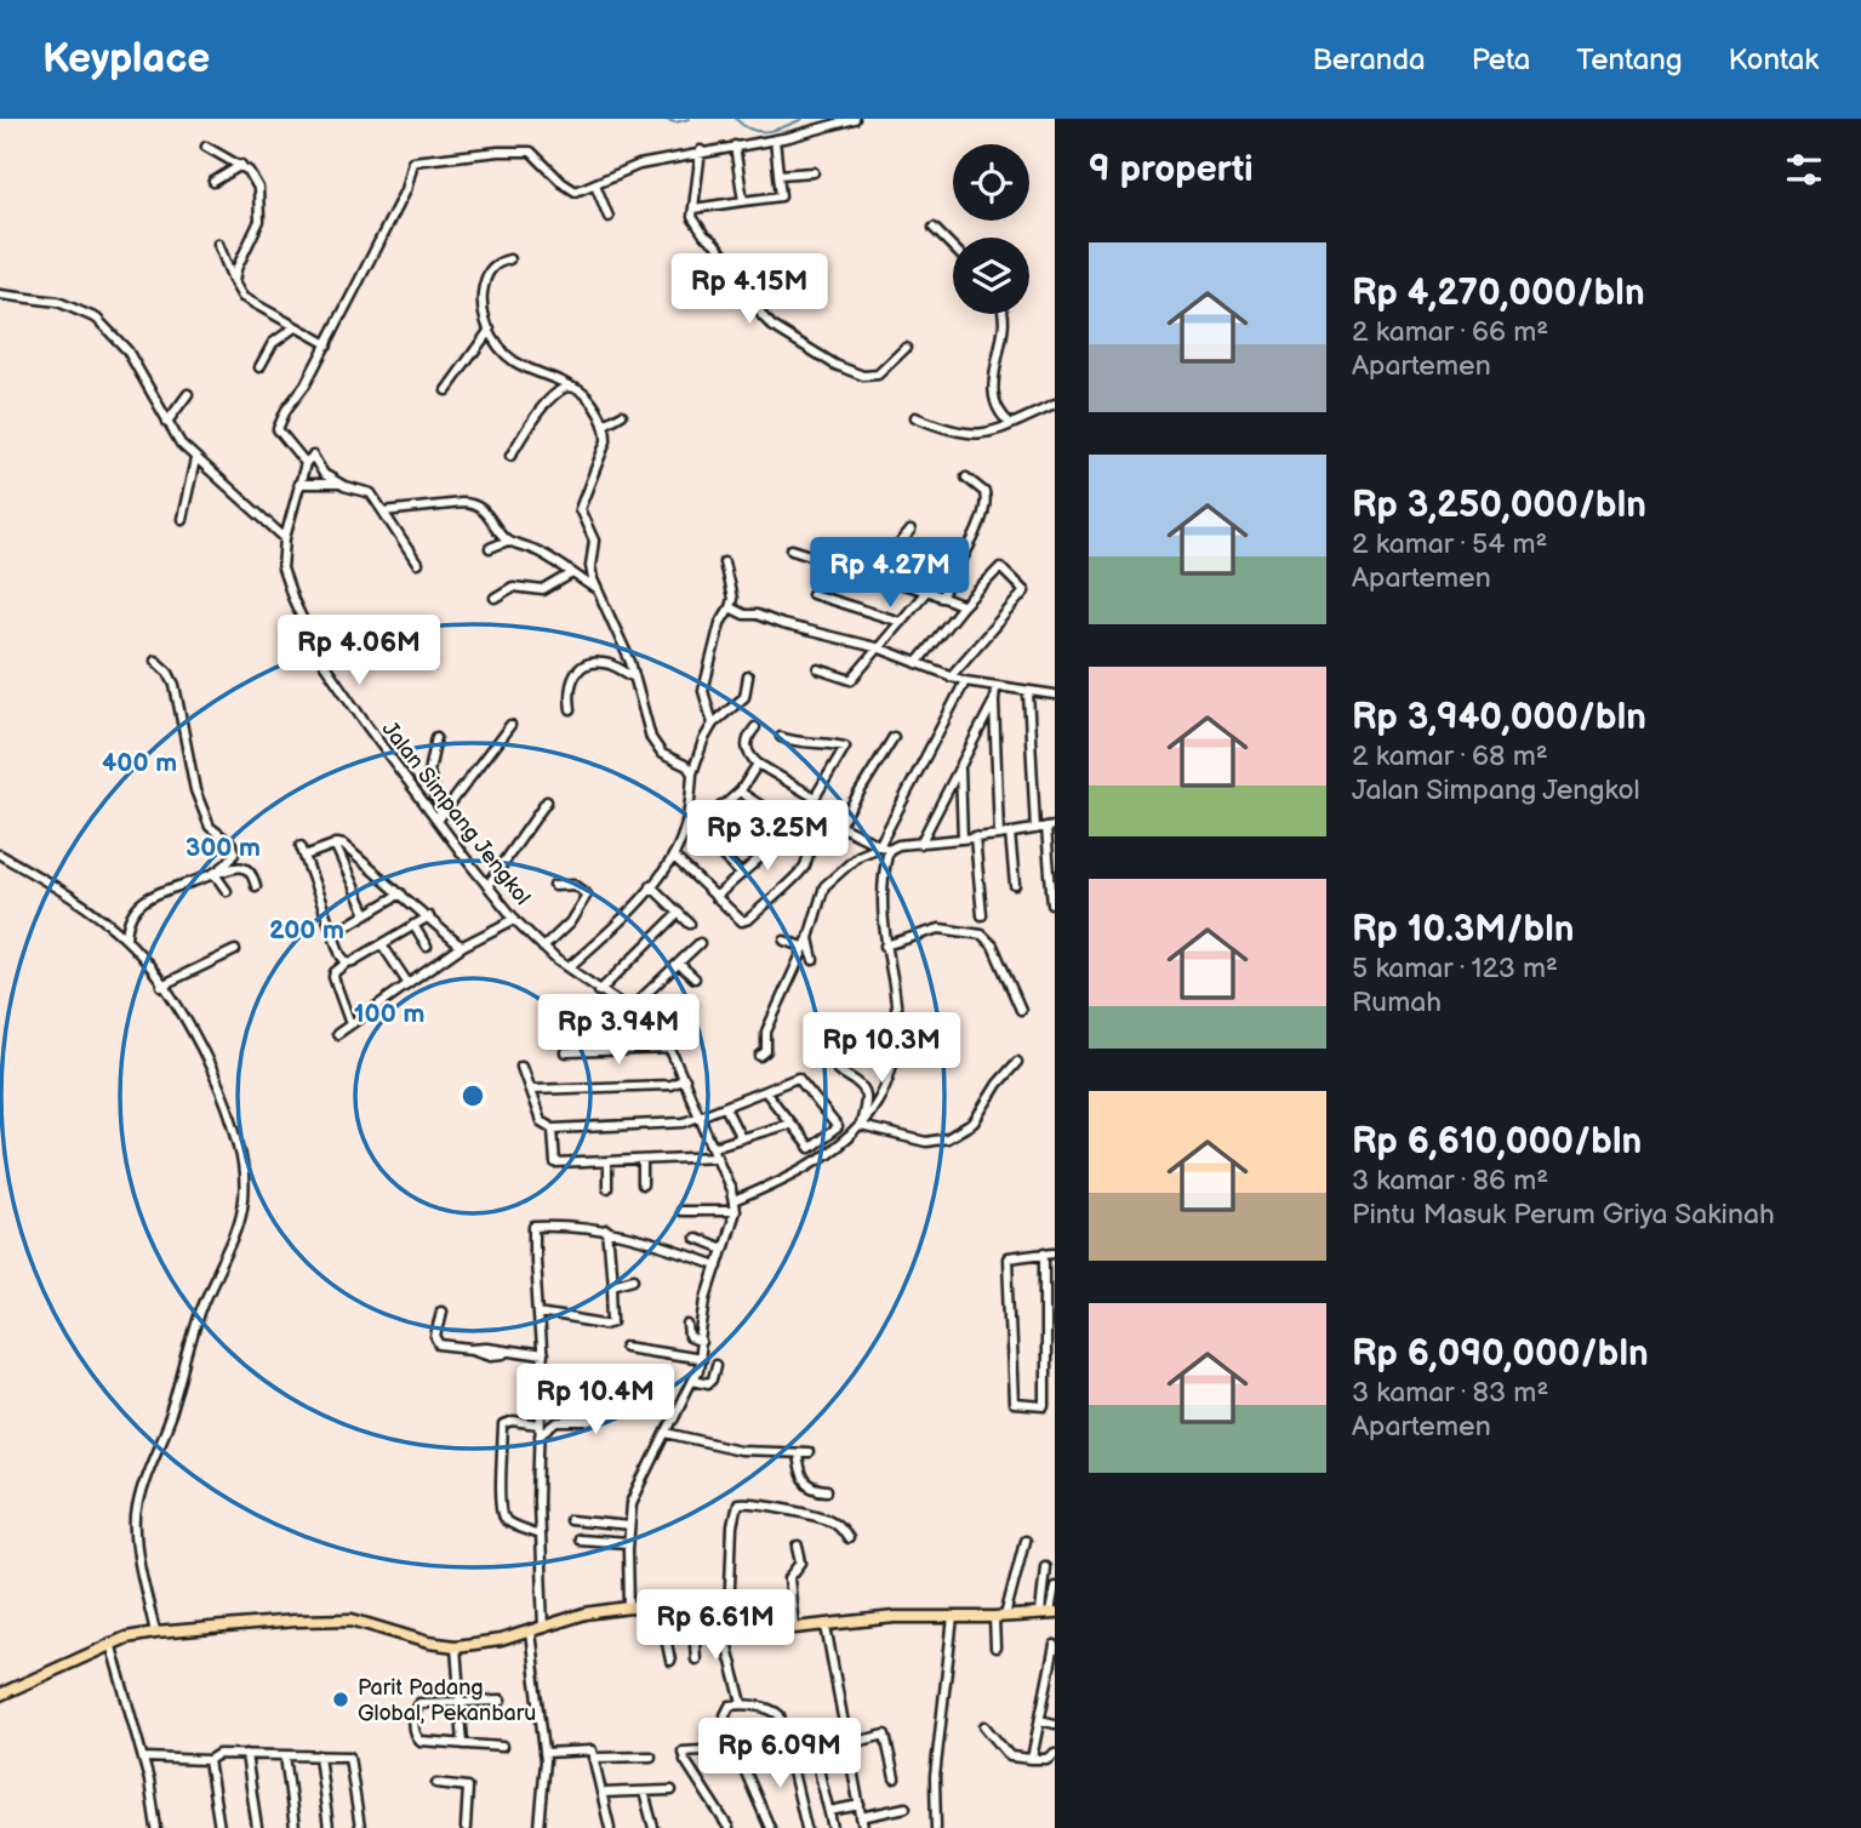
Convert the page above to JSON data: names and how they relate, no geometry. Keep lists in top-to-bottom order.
{
  "streets": {
    "street": ["Jalan Simpang Jengkol"]
  },
  "places": ["Parit Padang Global, Pekanbaru"],
  "page": {
    "header": "Keyplace",
    "nav": [
      "Beranda",
      "Peta",
      "Tentang",
      "Kontak"
    ],
    "heading": "9 properti",
    "list": [
      {
        "name": "Rp 4,270,000/bln",
        "note": "2 kamar · 66 m² · Apartemen"
      },
      {
        "name": "Rp 3,250,000/bln",
        "note": "2 kamar · 54 m² · Apartemen"
      },
      {
        "name": "Rp 3,940,000/bln",
        "note": "2 kamar · 68 m² · Jalan Simpang Jengkol"
      },
      {
        "name": "Rp 10.3M/bln",
        "note": "5 kamar · 123 m² · Rumah"
      },
      {
        "name": "Rp 6,610,000/bln",
        "note": "3 kamar · 86 m² · Pintu Masuk Perum Griya Sakinah"
      },
      {
        "name": "Rp 6,090,000/bln",
        "note": "3 kamar · 83 m² · Apartemen"
      }
    ],
    "price": [
      "Rp 4.15M",
      "Rp 4.27M",
      "Rp 4.06M",
      "Rp 3.25M",
      "Rp 3.94M",
      "Rp 10.3M",
      "Rp 10.4M",
      "Rp 6.61M",
      "Rp 6.09M"
    ]
  },
  "rings": [
    "400 m",
    "300 m",
    "200 m",
    "100 m"
  ]
}
